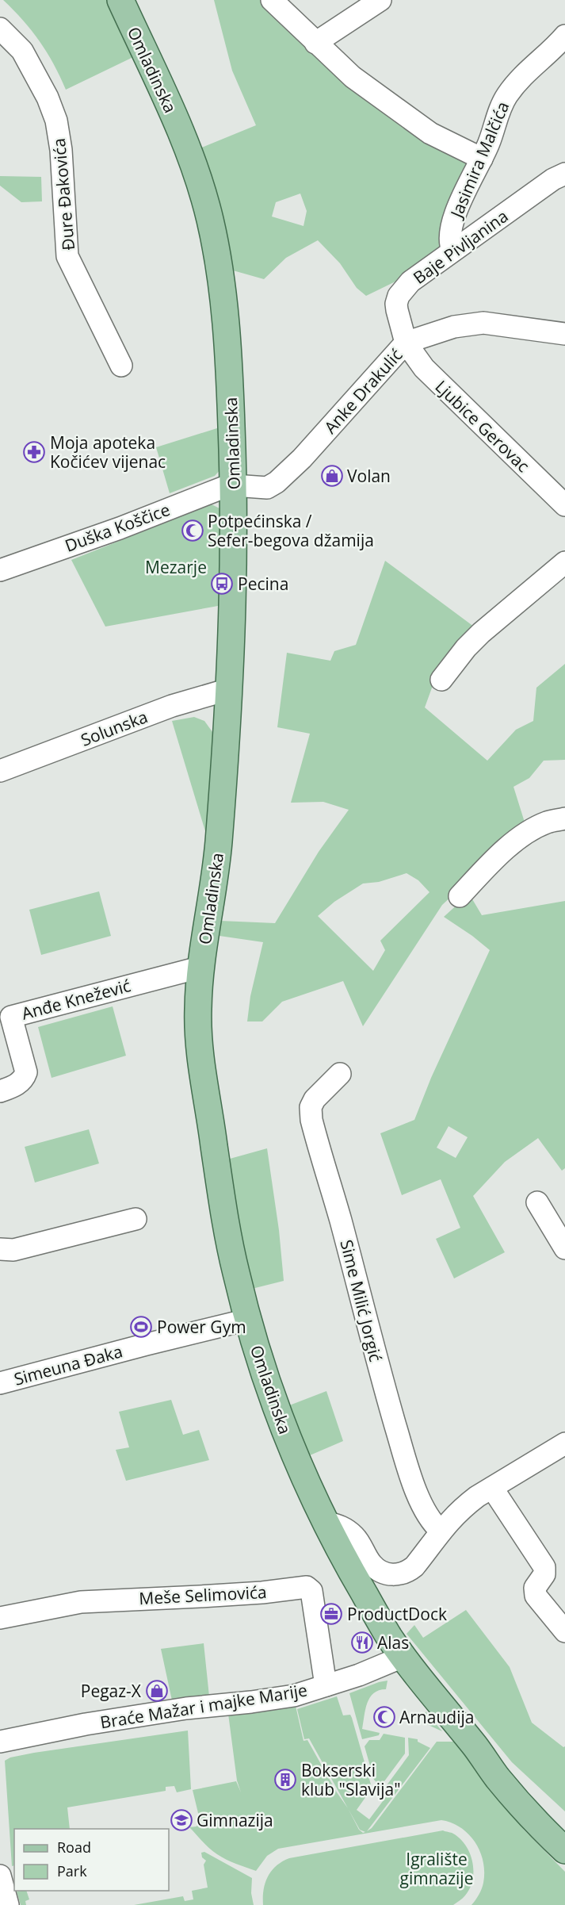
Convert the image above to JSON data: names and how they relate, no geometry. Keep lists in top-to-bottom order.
{
  "streets": {
    "main road": ["Omladinska"],
    "street": [
      "Jasimira Malčića",
      "Đure Đakovića",
      "Baje Pivljanina",
      "Anke Drakulić",
      "Ljubice Gerovac",
      "Duška Koščice",
      "Solunska",
      "Anđe Knežević",
      "Sime Milić Jorgić",
      "Simeuna Đaka",
      "Meše Selimovića",
      "Braće Mažar i majke Marije"
    ]
  },
  "crossings": [
    ["Omladinska", "Anke Drakulić"],
    ["Omladinska", "Duška Koščice"],
    ["Omladinska", "Solunska"],
    ["Omladinska", "Anđe Knežević"],
    ["Omladinska", "Simeuna Đaka"],
    ["Omladinska", "Braće Mažar i majke Marije"],
    ["Jasimira Malčića", "Baje Pivljanina"],
    ["Baje Pivljanina", "Anke Drakulić"],
    ["Baje Pivljanina", "Ljubice Gerovac"],
    ["Anke Drakulić", "Ljubice Gerovac"],
    ["Anke Drakulić", "Duška Koščice"],
    ["Meše Selimovića", "Braće Mažar i majke Marije"]
  ],
  "parks": ["Mezarje", "Igralište gimnazije"],
  "places": {
    "pharmacy": ["Moja apoteka Kočićev vijenac"],
    "shop": ["Volan", "Pegaz-X"],
    "mosque": ["Potpećinska / Sefer-begova džamija", "Arnaudija"],
    "bus stop": ["Pecina"],
    "sports": ["Power Gym"],
    "office": ["ProductDock"],
    "restaurant": ["Alas"],
    "building": ["Bokserski klub \"Slavija\""],
    "school or university": ["Gimnazija"]
  },
  "legend": ["Road", "Park"]
}
